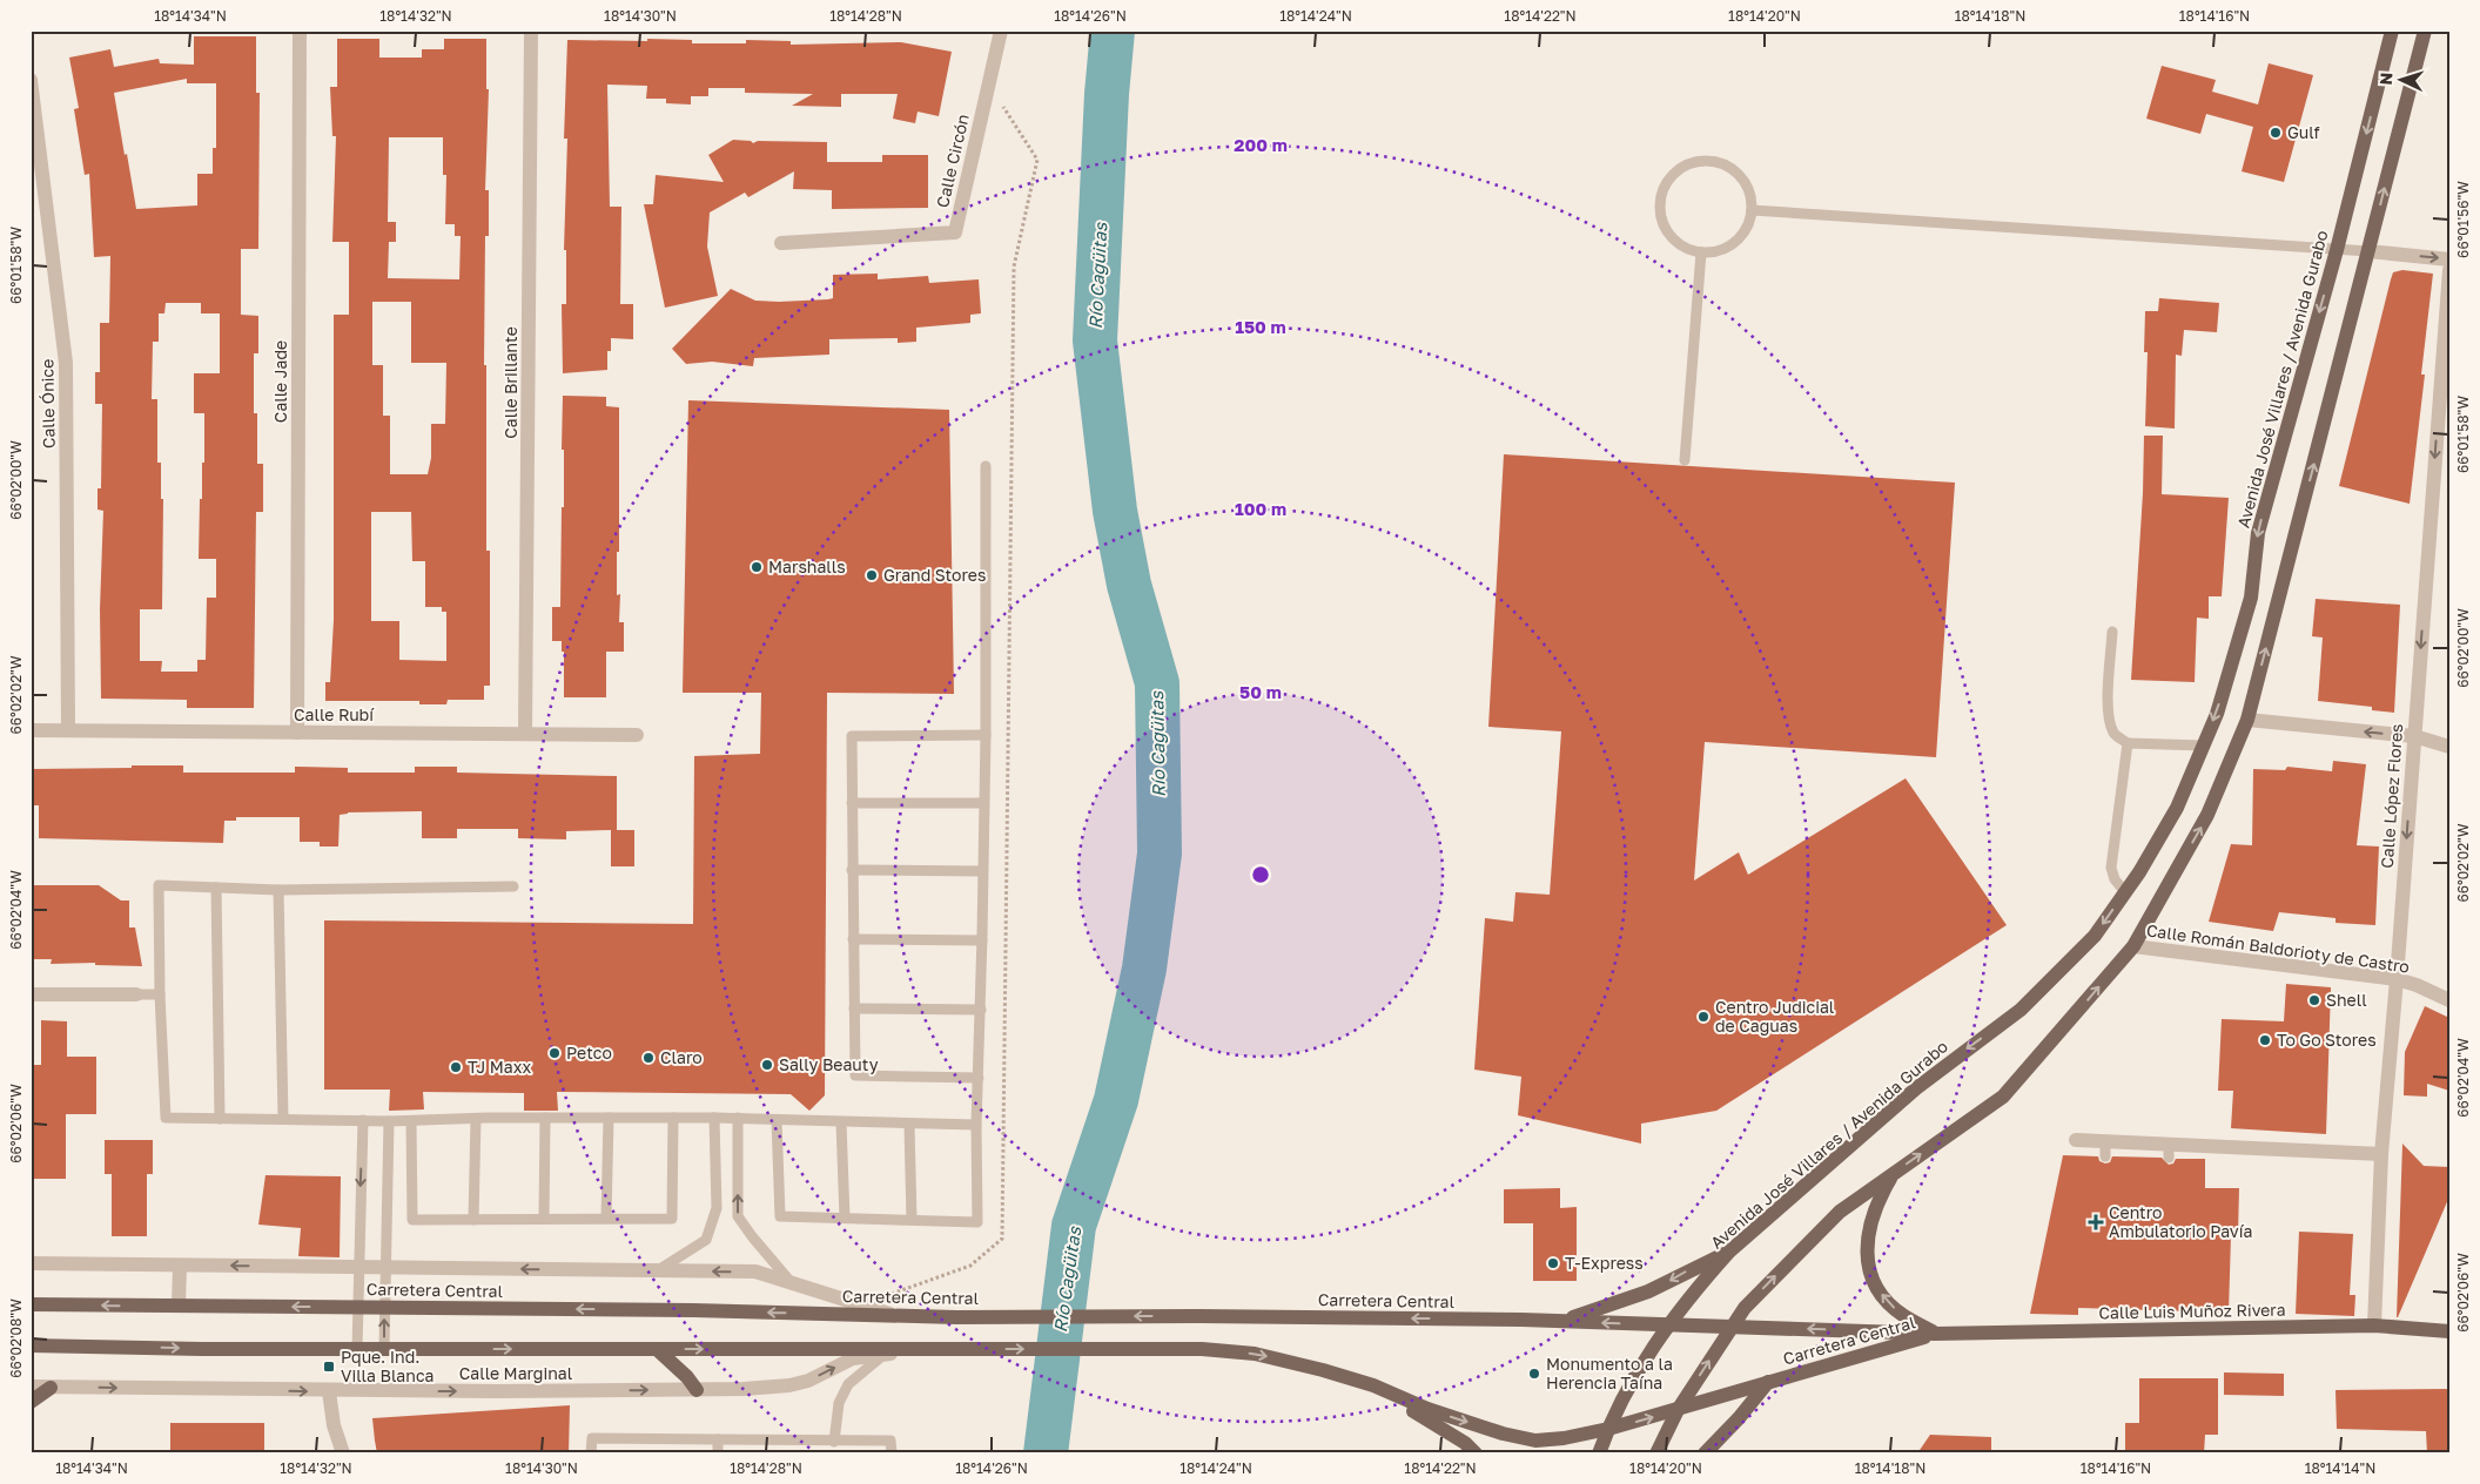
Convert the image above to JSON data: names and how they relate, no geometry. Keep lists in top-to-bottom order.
{
  "streets": {
    "main road": ["Avenida José Villares / Avenida Gurabo", "Carretera Central", "Calle Luis Muñoz Rivera"],
    "street": [
      "Calle Circón",
      "Calle Jade",
      "Calle Brillante",
      "Calle Ónice",
      "Calle Rubí",
      "Calle López Flores",
      "Calle Román Baldorioty de Castro",
      "Calle Marginal"
    ]
  },
  "crossings": [
    ["Avenida José Villares / Avenida Gurabo", "Carretera Central"],
    ["Calle Jade", "Calle Rubí"],
    ["Calle Brillante", "Calle Rubí"],
    ["Calle Ónice", "Calle Rubí"],
    ["Calle López Flores", "Calle Román Baldorioty de Castro"],
    ["Calle López Flores", "Calle Luis Muñoz Rivera"],
    ["Carretera Central", "Calle Luis Muñoz Rivera"],
    ["Carretera Central", "Calle Marginal"]
  ],
  "one_way": ["Calle López Flores"],
  "water": ["Río Cagüitas"],
  "places": {
    "other": [
      "Gulf",
      "Marshalls",
      "Grand Stores",
      "Shell",
      "Centro Judicial de Caguas",
      "To Go Stores",
      "Petco",
      "Claro",
      "Sally Beauty",
      "TJ Maxx",
      "T-Express",
      "Monumento a la Herencia Taína"
    ],
    "health": ["Centro Ambulatorio Pavía"],
    "transit": ["Pque. Ind. Villa Blanca"]
  },
  "north": "left",
  "coordinates": [
    "18°14'34\"N",
    "18°14'32\"N",
    "18°14'30\"N",
    "18°14'28\"N",
    "18°14'26\"N",
    "18°14'24\"N",
    "18°14'22\"N",
    "18°14'20\"N",
    "18°14'18\"N",
    "18°14'16\"N",
    "66°01'56\"W",
    "66°01'58\"W",
    "66°02'00\"W",
    "66°02'02\"W",
    "66°02'04\"W",
    "66°02'06\"W",
    "66°02'08\"W",
    "18°14'14\"N"
  ],
  "rings": [
    "200 m",
    "150 m",
    "100 m",
    "50 m"
  ]
}
